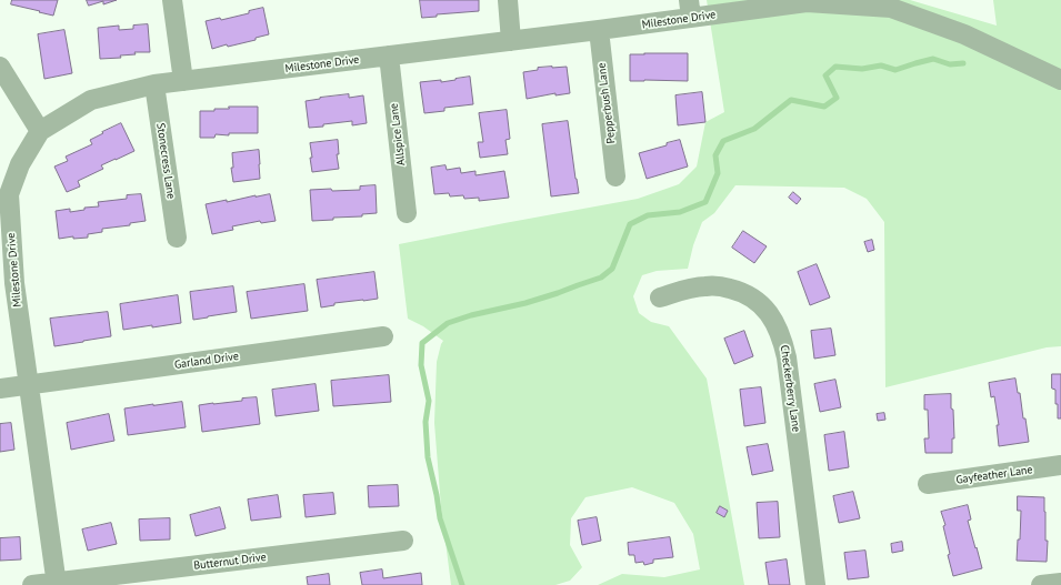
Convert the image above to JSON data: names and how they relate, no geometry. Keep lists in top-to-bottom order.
{
  "streets": {
    "street": [
      "Milestone Drive",
      "Pepperbush Lane",
      "Allspice Lane",
      "Stonecress Lane",
      "Garland Drive",
      "Checkerberry Lane",
      "Gayfeather Lane",
      "Butternut Drive"
    ]
  },
  "crossings": [
    ["Milestone Drive", "Pepperbush Lane"],
    ["Milestone Drive", "Allspice Lane"],
    ["Milestone Drive", "Stonecress Lane"],
    ["Milestone Drive", "Garland Drive"],
    ["Milestone Drive", "Butternut Drive"]
  ]
}
